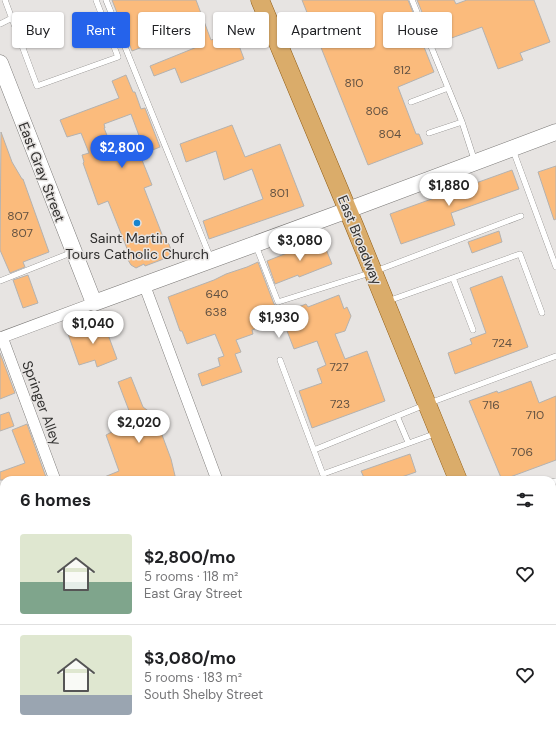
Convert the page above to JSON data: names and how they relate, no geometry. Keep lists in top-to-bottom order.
{
  "streets": {
    "main road": ["East Gray Street", "East Broadway"],
    "street": ["Springer Alley"]
  },
  "places": ["Saint Martin of Tours Catholic Church"],
  "house_numbers": [
    "812",
    "810",
    "806",
    "804",
    "801",
    "807",
    "807",
    "640",
    "638",
    "724",
    "727",
    "723",
    "716",
    "710",
    "706"
  ],
  "page": {
    "chip": [
      "Buy",
      "Rent",
      "Filters",
      "New",
      "Apartment",
      "House"
    ],
    "price": [
      "$2,800",
      "$1,880",
      "$3,080",
      "$1,930",
      "$1,040",
      "$2,020"
    ],
    "heading": "6 homes",
    "list": [
      {
        "name": "$2,800/mo",
        "note": "5 rooms · 118 m² · East Gray Street"
      },
      {
        "name": "$3,080/mo",
        "note": "5 rooms · 183 m² · South Shelby Street"
      }
    ]
  }
}
